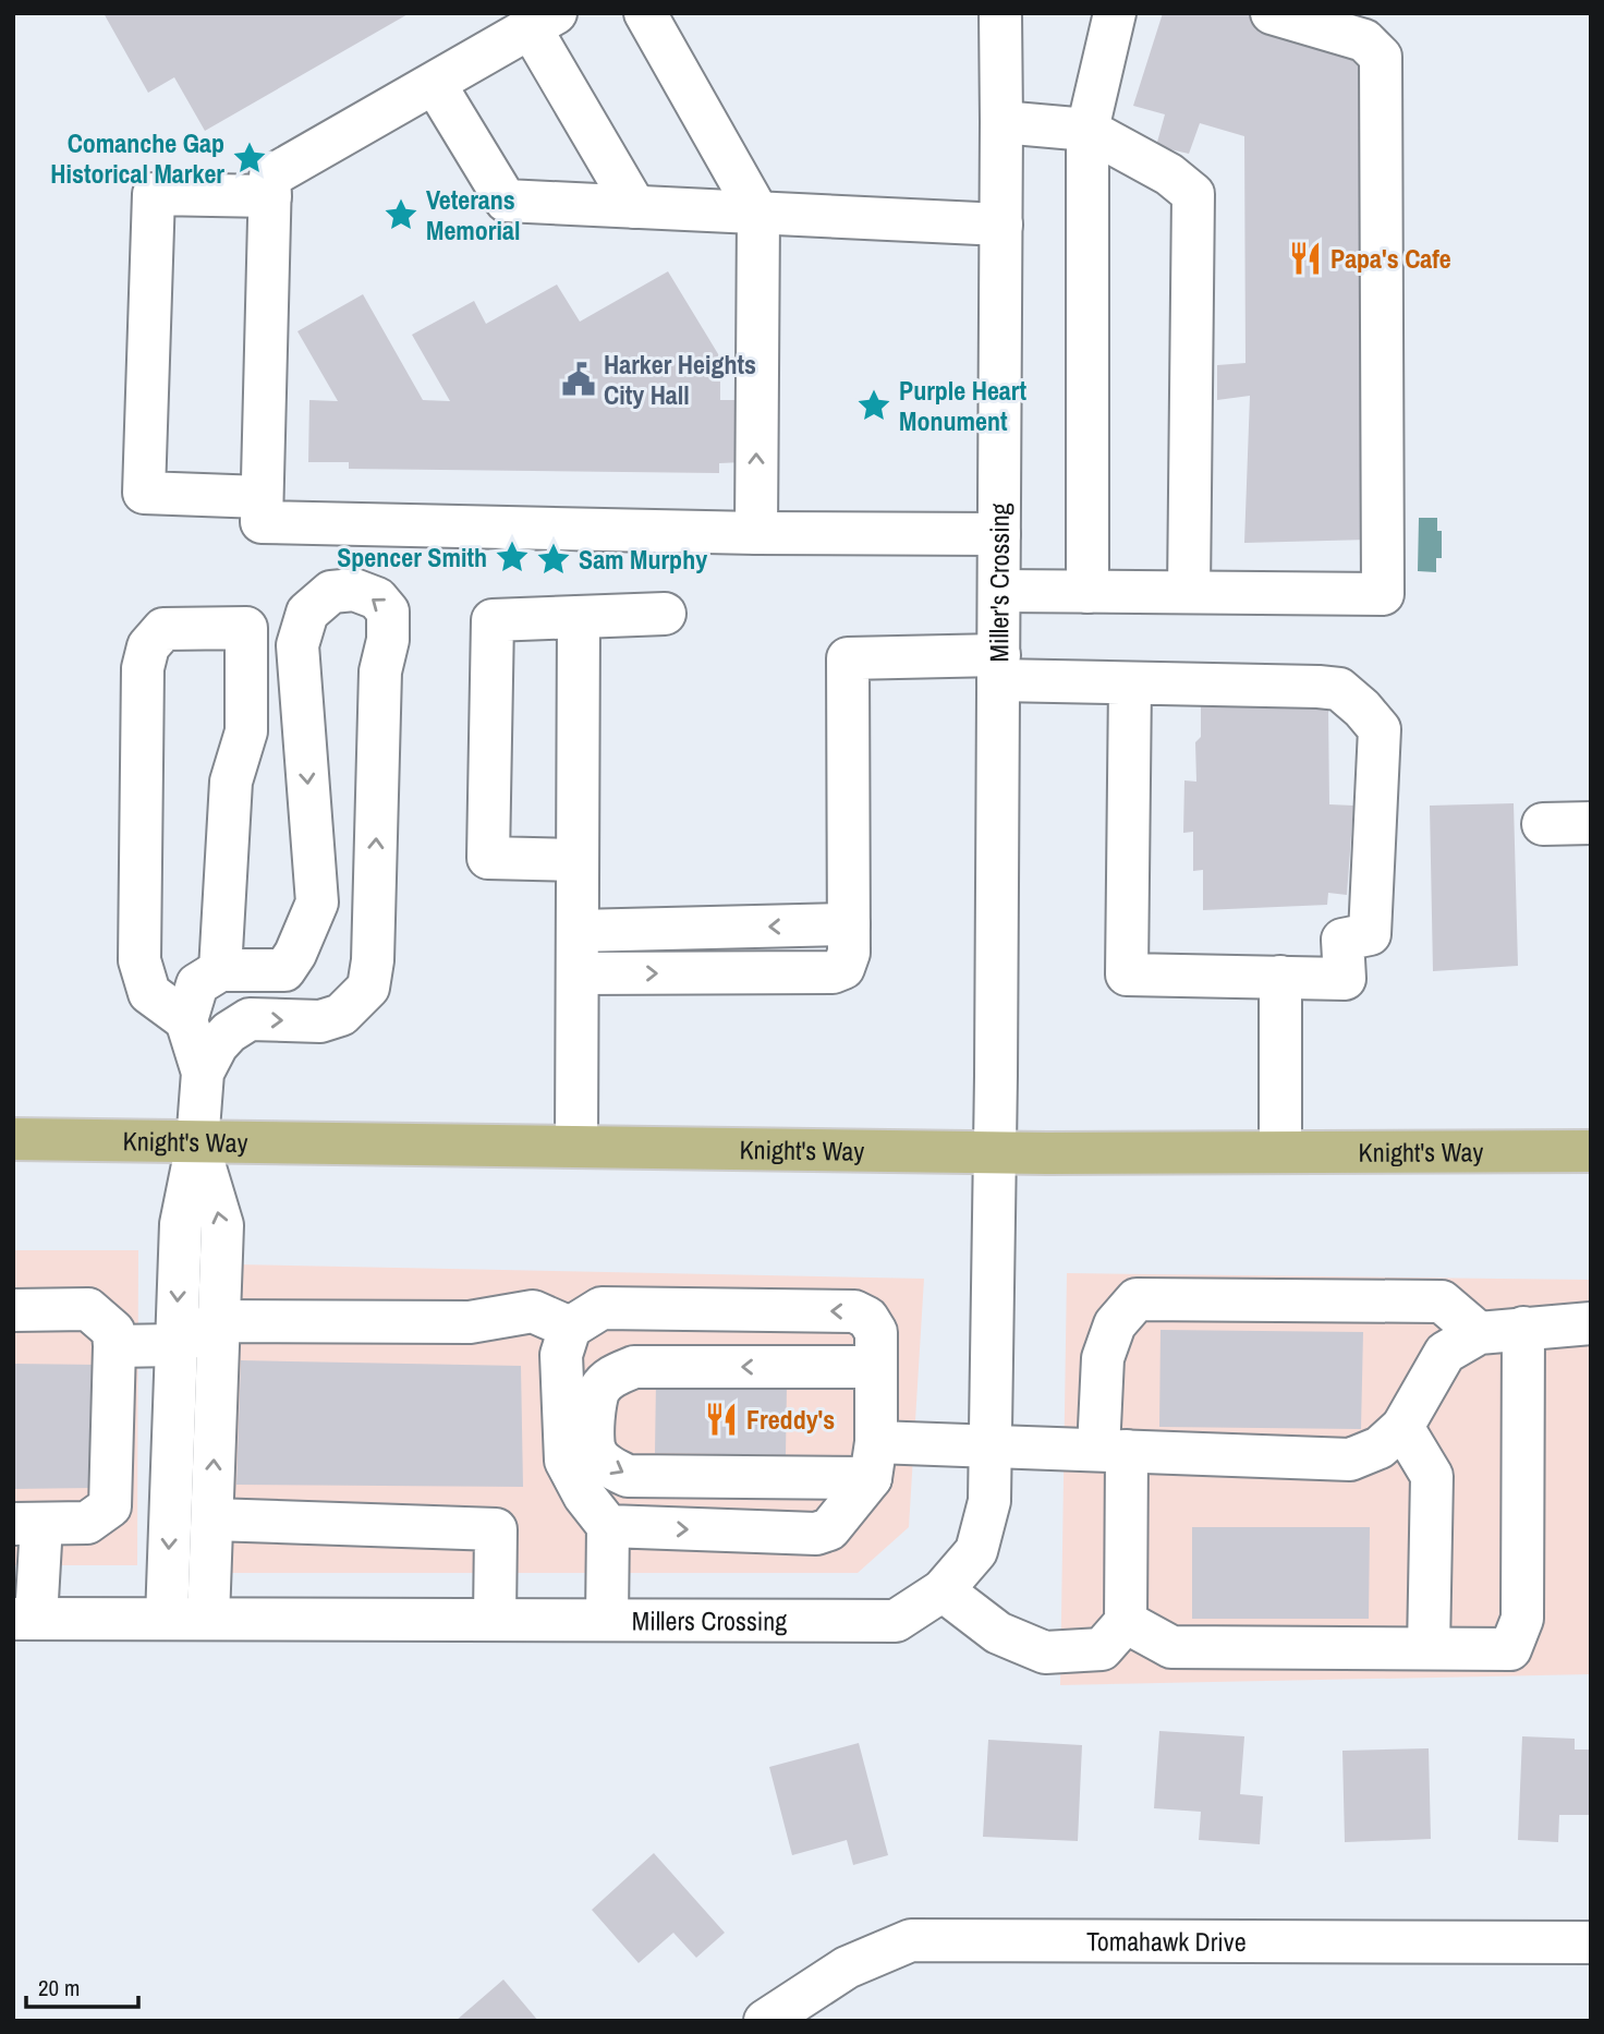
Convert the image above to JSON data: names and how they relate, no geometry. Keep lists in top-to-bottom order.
{
  "streets": {
    "main road": ["Knight's Way"],
    "street": ["Miller's Crossing", "Millers Crossing", "Tomahawk Drive"]
  },
  "crossings": [
    ["Miller's Crossing", "Knight's Way"],
    ["Miller's Crossing", "Millers Crossing"],
    ["Knight's Way", "Millers Crossing"]
  ],
  "places": {
    "place": [
      "Comanche Gap Historical Marker",
      "Veterans Memorial",
      "Purple Heart Monument",
      "Spencer Smith",
      "Sam Murphy"
    ],
    "restaurant": ["Papa's Cafe", "Freddy's"],
    "public building": ["Harker Heights City Hall"]
  },
  "scale_bar": "20 m"
}
